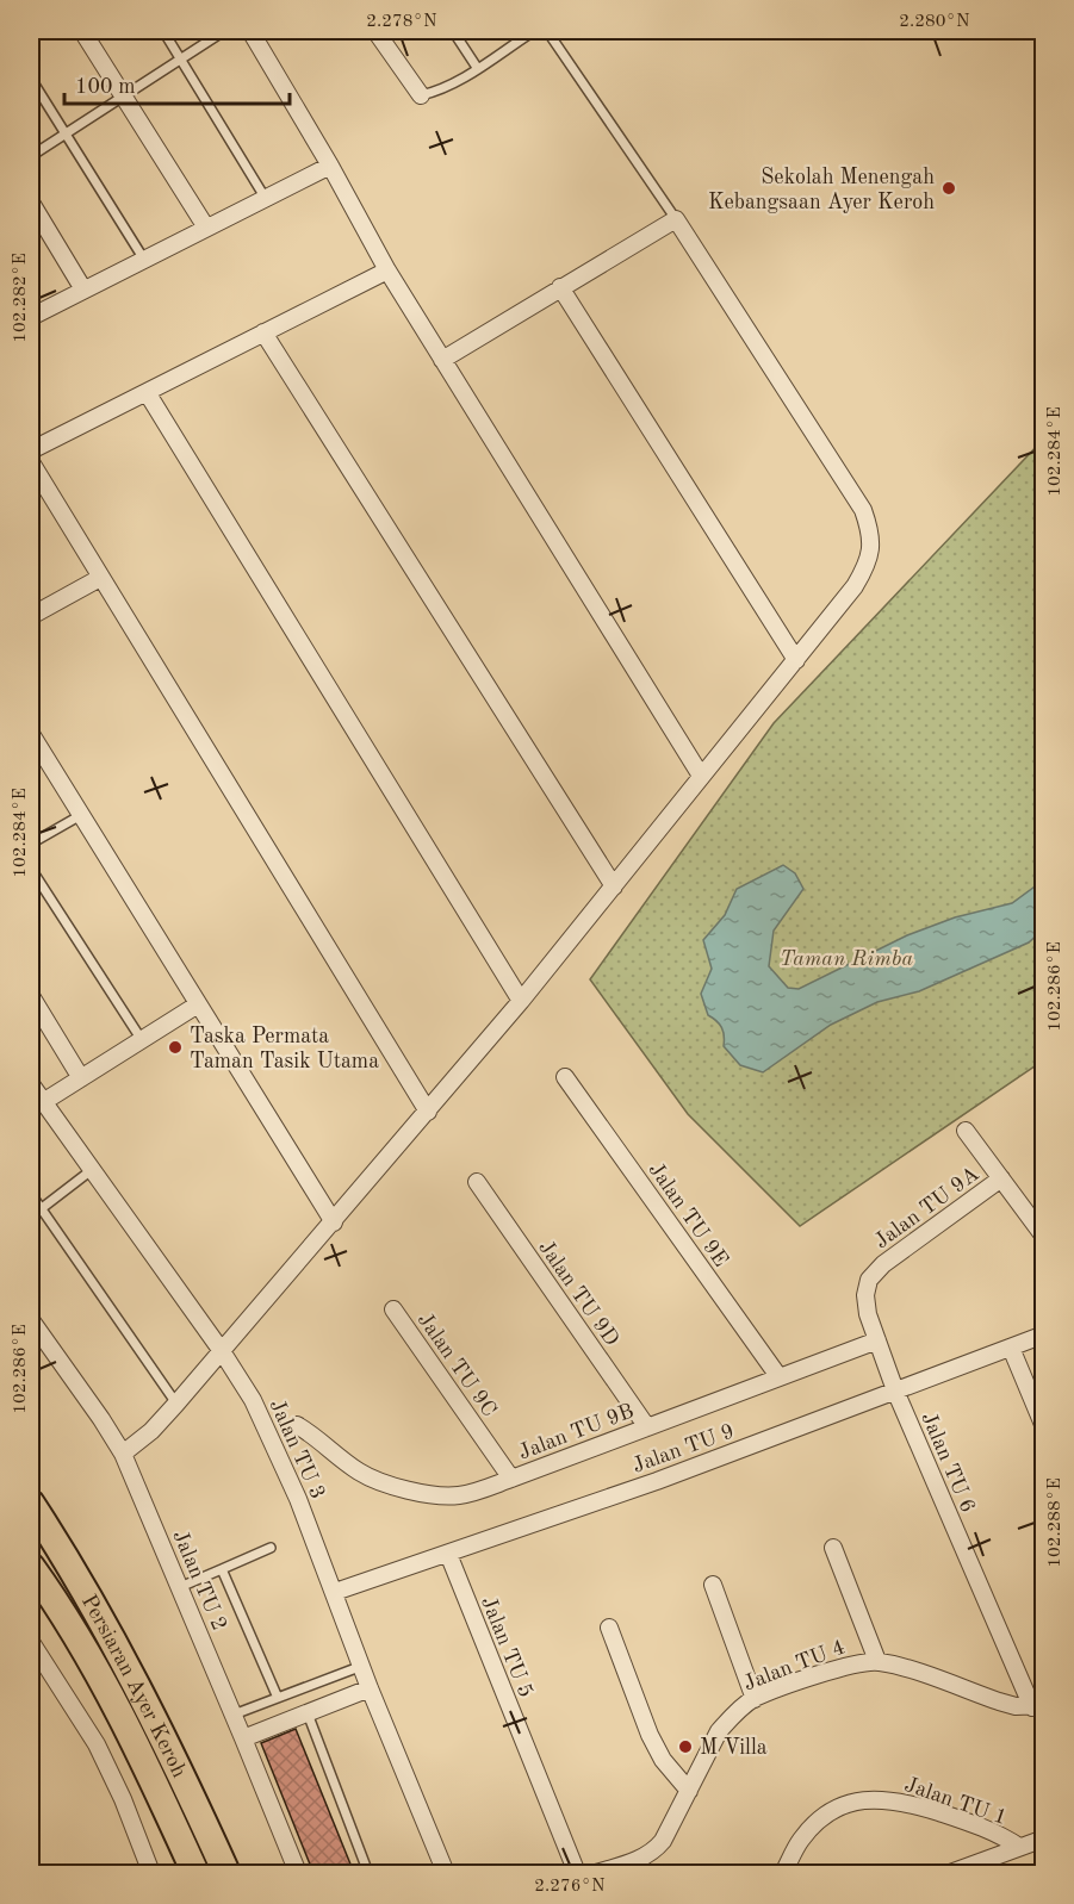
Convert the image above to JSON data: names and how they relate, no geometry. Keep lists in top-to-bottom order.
{
  "streets": {
    "main road": ["Persiaran Ayer Keroh"],
    "street": [
      "Jalan TU 9A",
      "Jalan TU 9E",
      "Jalan TU 9D",
      "Jalan TU 9C",
      "Jalan TU 9B",
      "Jalan TU 9",
      "Jalan TU 3",
      "Jalan TU 6",
      "Jalan TU 2",
      "Jalan TU 5",
      "Jalan TU 4",
      "Jalan TU 1"
    ]
  },
  "crossings": [
    ["Jalan TU 9A", "Jalan TU 9B"],
    ["Jalan TU 9A", "Jalan TU 9"],
    ["Jalan TU 9A", "Jalan TU 6"],
    ["Jalan TU 9E", "Jalan TU 9B"],
    ["Jalan TU 9D", "Jalan TU 9B"],
    ["Jalan TU 9C", "Jalan TU 9B"],
    ["Jalan TU 9", "Jalan TU 3"],
    ["Jalan TU 9", "Jalan TU 6"],
    ["Jalan TU 9", "Jalan TU 5"],
    ["Jalan TU 6", "Jalan TU 4"]
  ],
  "parks": ["Taman Rimba"],
  "places": ["Sekolah Menengah Kebangsaan Ayer Keroh", "Taska Permata Taman Tasik Utama", "M Villa"],
  "scale_bar": "100 m",
  "coordinates": [
    "2.278°N",
    "2.280°N",
    "102.282°E",
    "102.284°E",
    "102.286°E",
    "102.288°E",
    "2.276°N"
  ]
}
